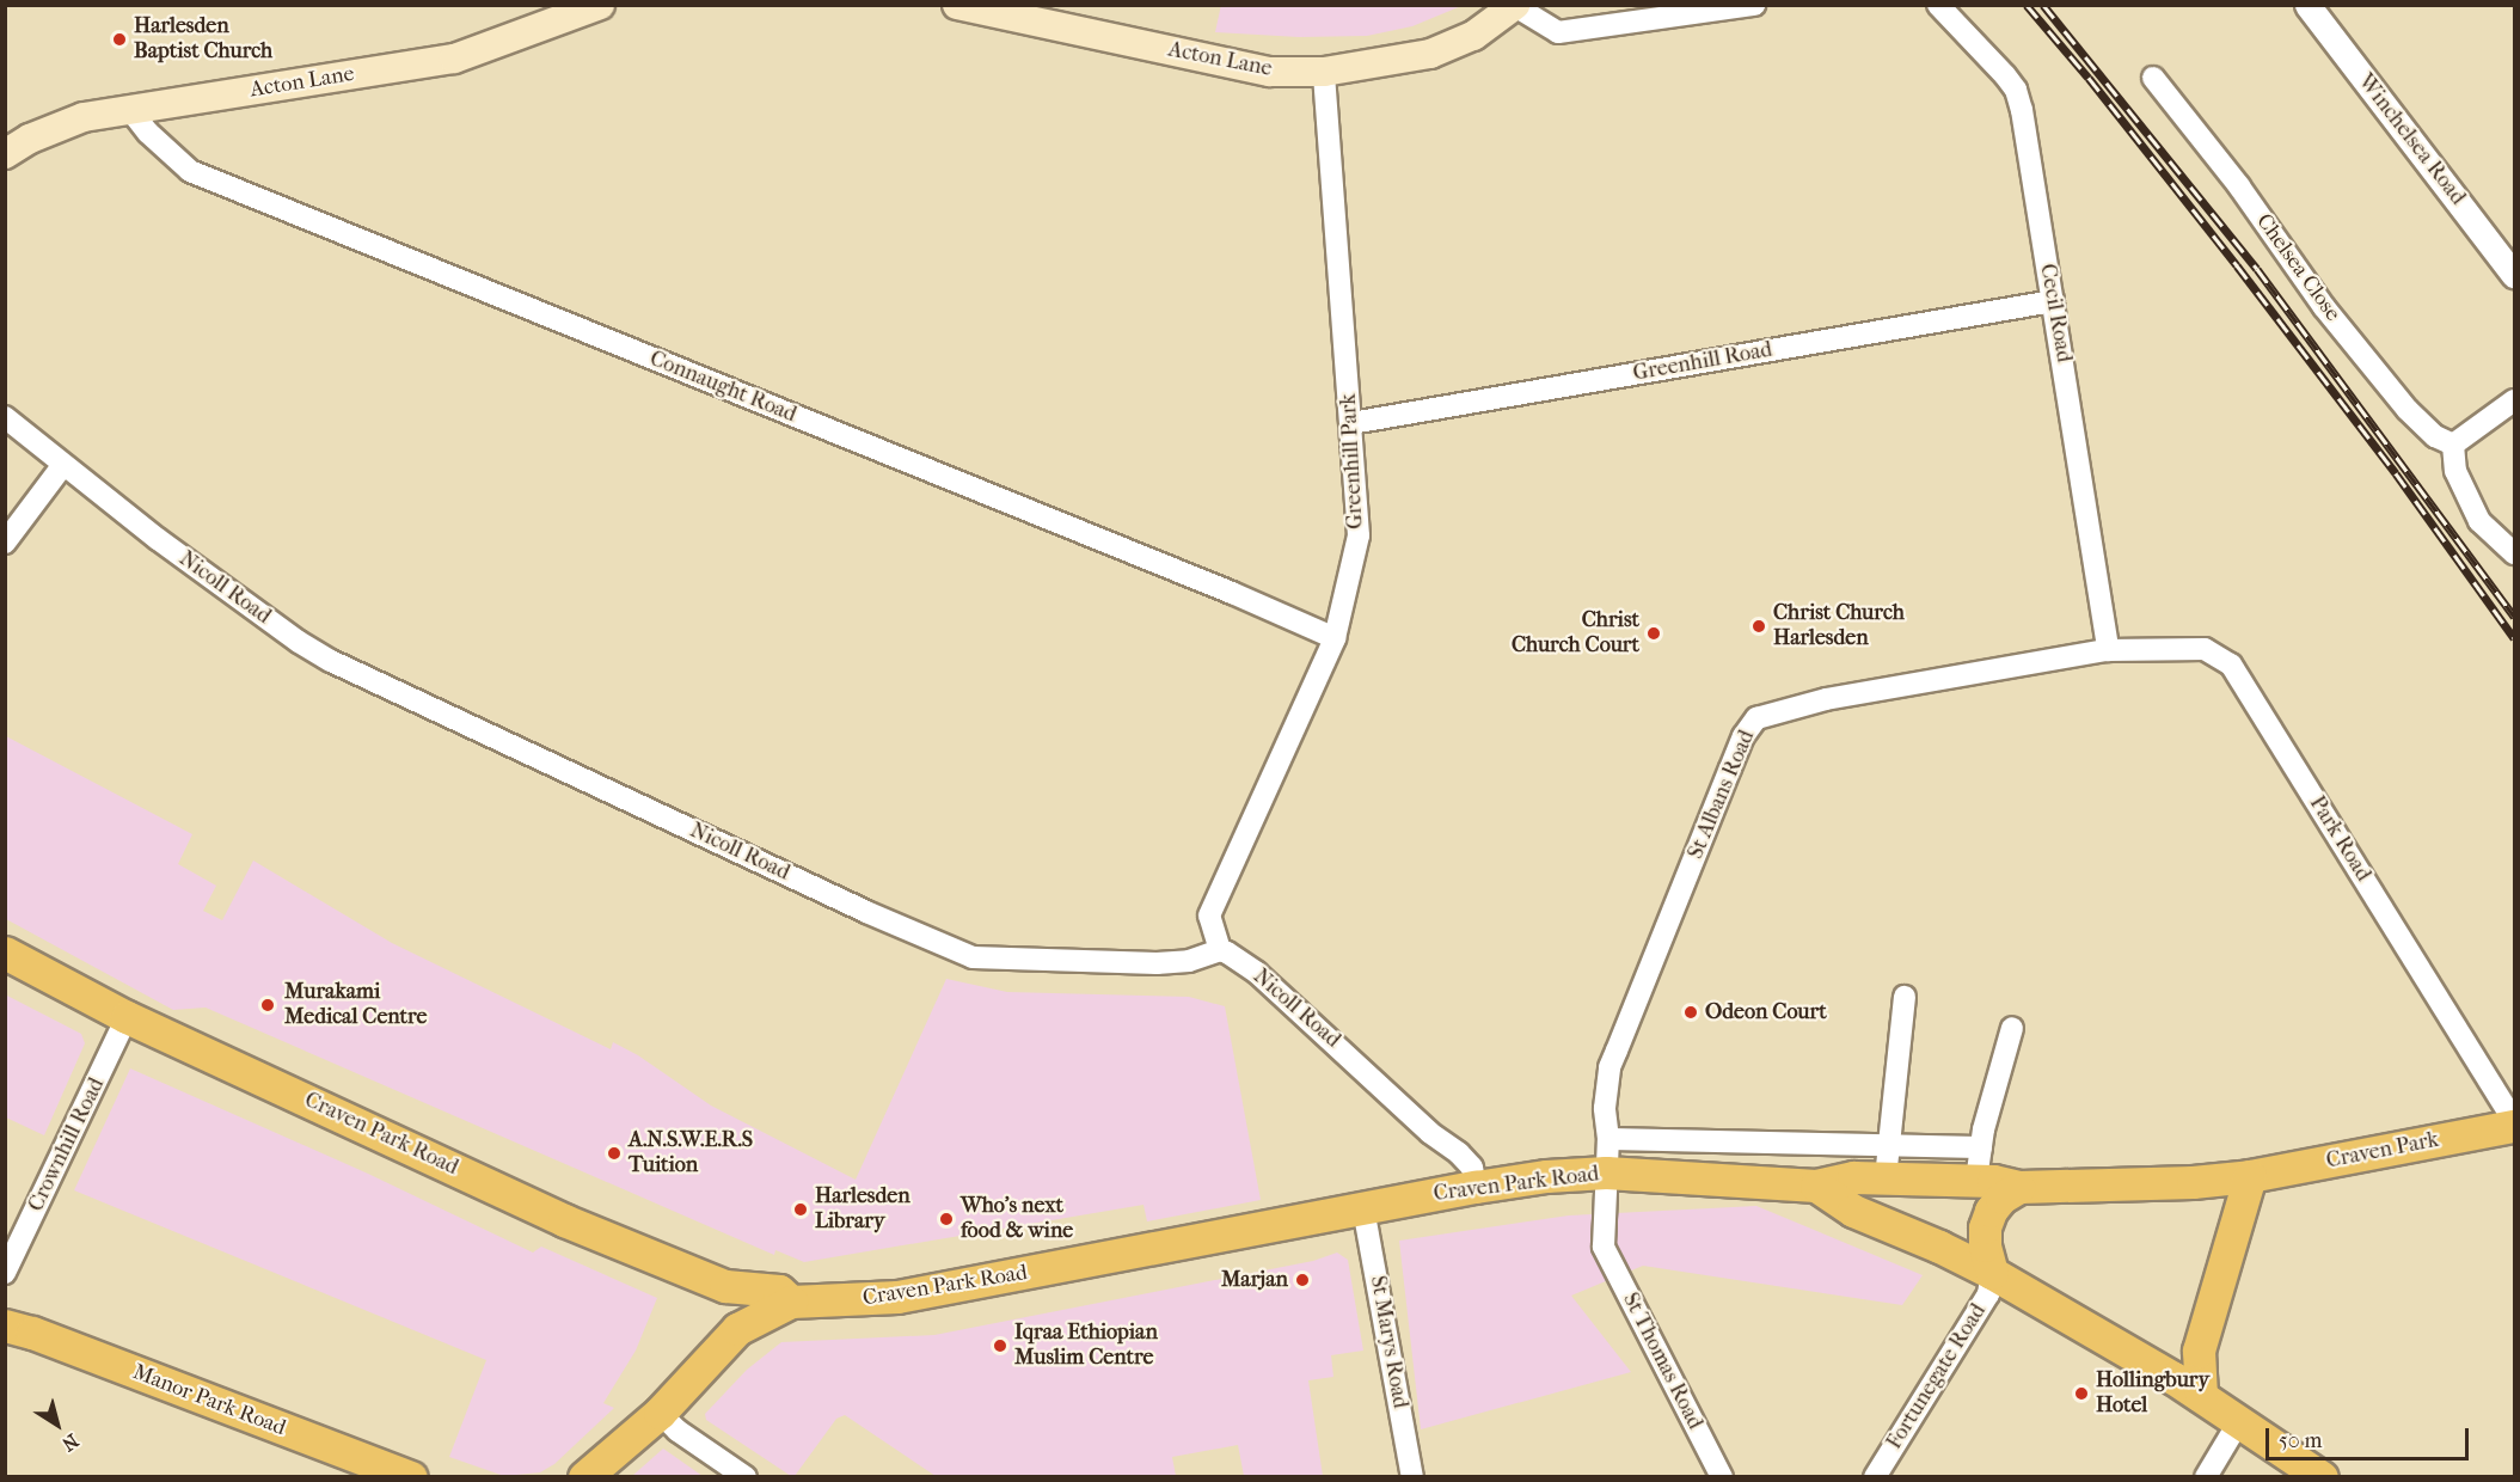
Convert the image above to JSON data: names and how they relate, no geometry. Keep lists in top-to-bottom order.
{
  "streets": {
    "main road": [
      "Acton Lane",
      "Craven Park Road",
      "Craven Park",
      "Manor Park Road"
    ],
    "street": [
      "Winchelsea Road",
      "Chelsea Close",
      "Cecil Road",
      "Greenhill Road",
      "Connaught Road",
      "Greenhill Park",
      "Nicoll Road",
      "St Albans Road",
      "Park Road",
      "Crownhill Road",
      "St Marys Road",
      "St Thomas Road",
      "Fortunegate Road"
    ]
  },
  "crossings": [
    ["Acton Lane", "Connaught Road"],
    ["Acton Lane", "Greenhill Park"],
    ["Cecil Road", "Greenhill Road"],
    ["Cecil Road", "St Albans Road"],
    ["Cecil Road", "Park Road"],
    ["Greenhill Road", "Greenhill Park"],
    ["Connaught Road", "Greenhill Park"],
    ["Greenhill Park", "Nicoll Road"],
    ["Nicoll Road", "Craven Park Road"],
    ["St Albans Road", "Park Road"],
    ["St Albans Road", "Craven Park Road"],
    ["St Albans Road", "St Thomas Road"],
    ["Park Road", "Craven Park"],
    ["Craven Park Road", "Crownhill Road"],
    ["Craven Park Road", "Craven Park"],
    ["Craven Park Road", "St Marys Road"]
  ],
  "places": [
    "Harlesden Baptist Church",
    "Christ Church Harlesden",
    "Christ Church Court",
    "Murakami Medical Centre",
    "Odeon Court",
    "A.N.S.W.E.R.S Tuition",
    "Harlesden Library",
    "Who's next food & wine",
    "Marjan",
    "Iqraa Ethiopian Muslim Centre",
    "Hollingbury Hotel"
  ],
  "scale_bar": "50 m",
  "north": "bottom right"
}
